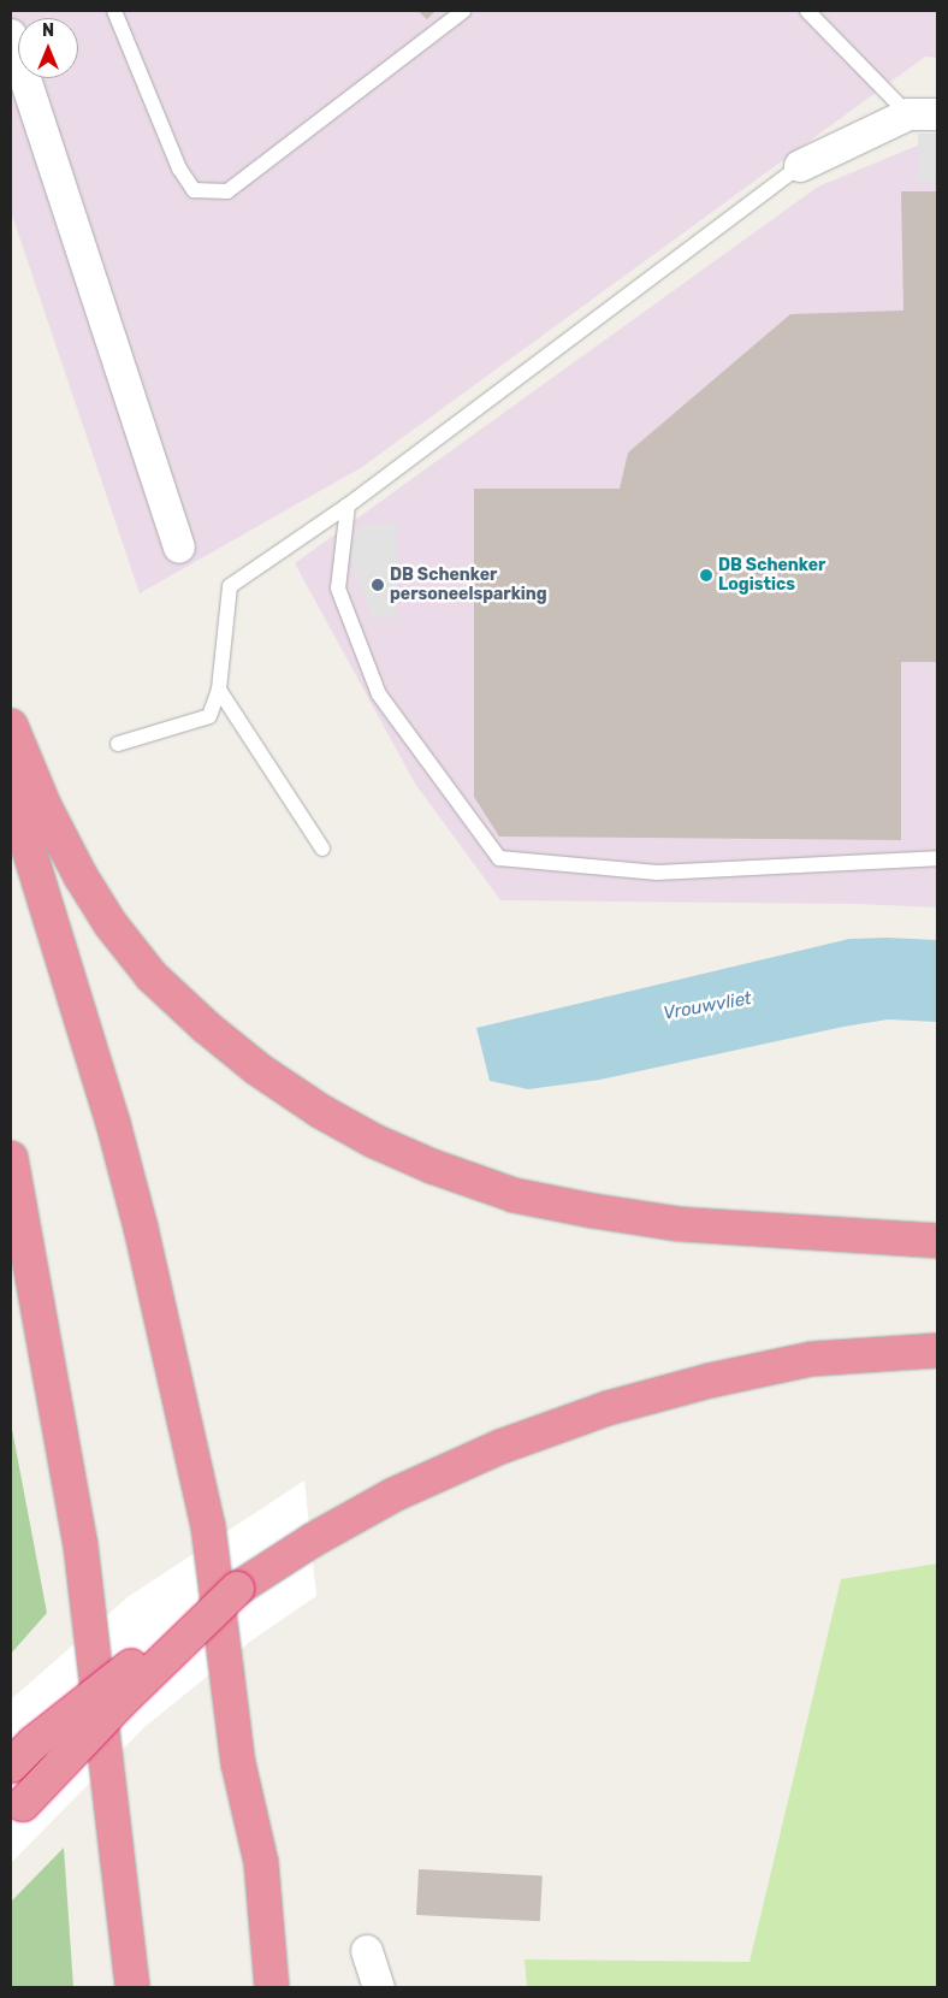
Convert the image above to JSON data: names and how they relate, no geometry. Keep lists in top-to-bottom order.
{
  "water": ["Vrouwvliet"],
  "places": ["DB Schenker Logistics", "DB Schenker personeelsparking"],
  "north": "top"
}
